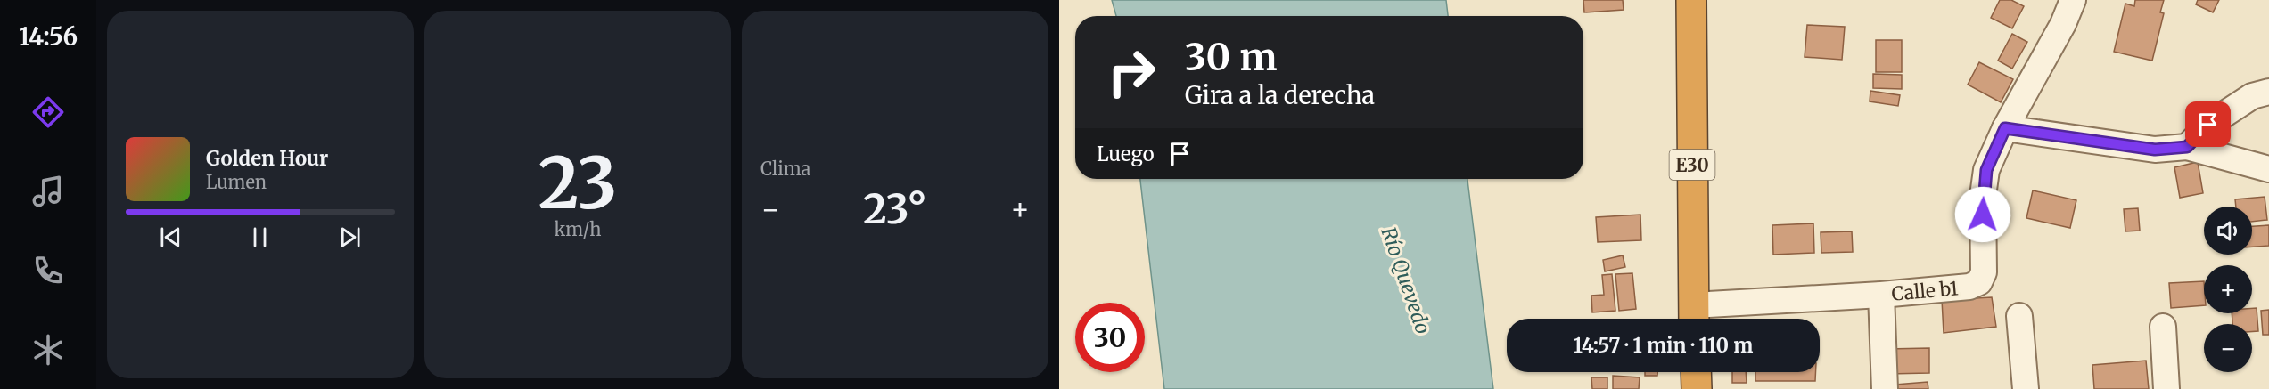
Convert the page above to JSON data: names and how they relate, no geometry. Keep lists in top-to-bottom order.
{
  "streets": {
    "highway": ["E30"],
    "street": ["Calle b1"]
  },
  "crossings": [
    ["E30", "Calle b1"]
  ],
  "water": ["Río Quevedo"],
  "page": {
    "tabs": "14:56",
    "tile": [
      ["23", "km/h"],
      "Clima"
    ],
    "turn": ["30 m", "Gira a la derecha"],
    "then": "Luego",
    "song": ["Golden Hour", "Lumen"],
    "heat": ["−", "23°", "+"],
    "map_buttons": ["+", "−"],
    "limit": "30",
    "trip": "14:57 · 1 min · 110 m"
  }
}
